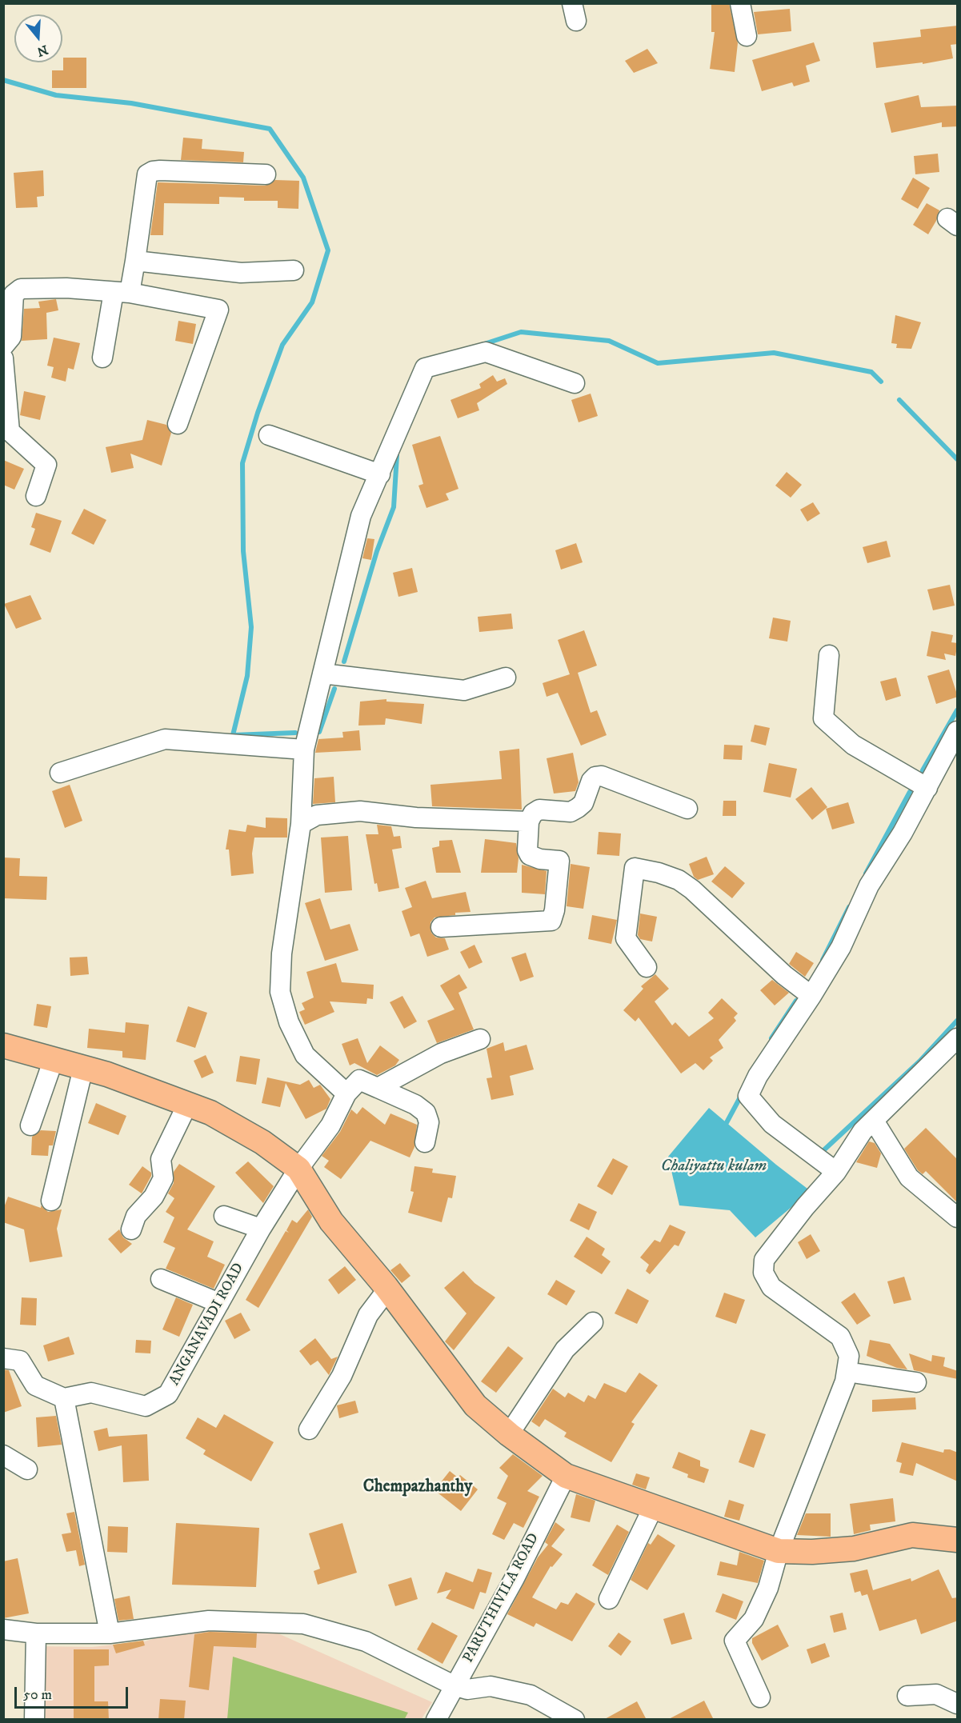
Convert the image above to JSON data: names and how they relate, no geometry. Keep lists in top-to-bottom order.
{
  "streets": {
    "street": ["ANGANAVADI ROAD", "PARUTHIVILA ROAD"]
  },
  "districts": ["Chempazhanthy"],
  "water": ["Chaliyattu kulam"],
  "scale_bar": "50 m",
  "north": "bottom"
}
